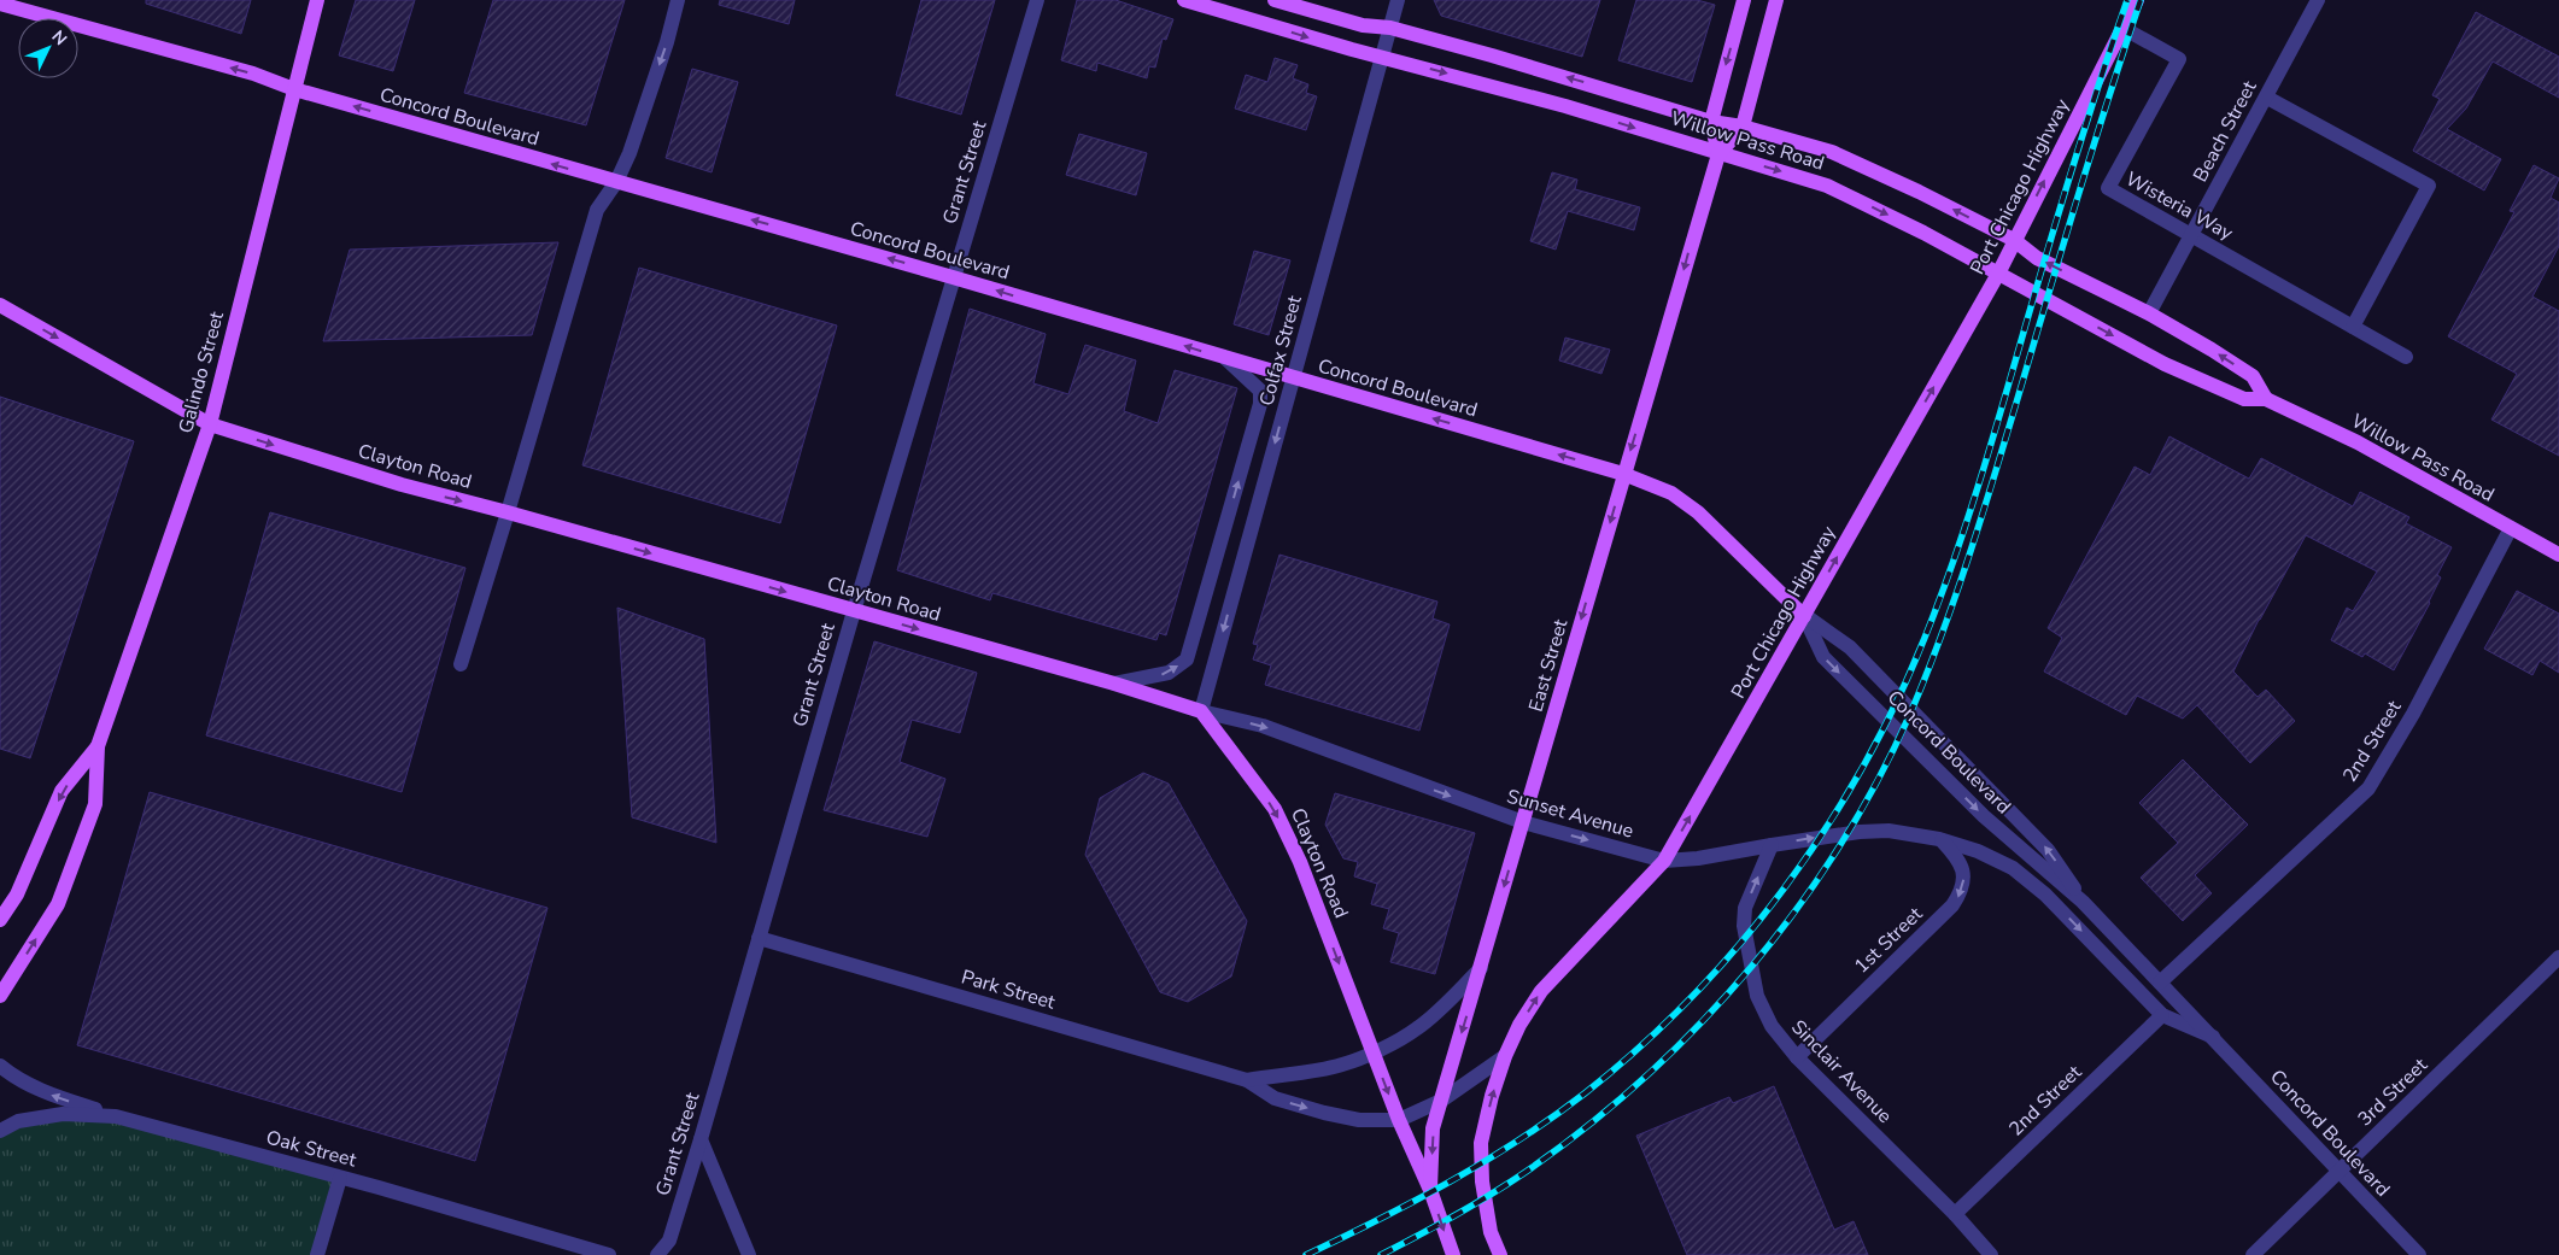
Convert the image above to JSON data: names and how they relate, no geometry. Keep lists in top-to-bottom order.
{
  "streets": {
    "main road": [
      "Concord Boulevard",
      "Willow Pass Road",
      "Port Chicago Highway",
      "Galindo Street",
      "Clayton Road",
      "East Street"
    ],
    "street": [
      "Beach Street",
      "Grant Street",
      "Wisteria Way",
      "Colfax Street",
      "2nd Street",
      "Sunset Avenue",
      "1st Street",
      "Park Street",
      "Sinclair Avenue",
      "3rd Street",
      "Oak Street"
    ]
  },
  "crossings": [
    ["Concord Boulevard", "Grant Street"],
    ["Concord Boulevard", "Port Chicago Highway"],
    ["Concord Boulevard", "Colfax Street"],
    ["Concord Boulevard", "Galindo Street"],
    ["Concord Boulevard", "East Street"],
    ["Concord Boulevard", "2nd Street"],
    ["Concord Boulevard", "Sunset Avenue"],
    ["Concord Boulevard", "1st Street"],
    ["Concord Boulevard", "3rd Street"],
    ["Beach Street", "Willow Pass Road"],
    ["Beach Street", "Wisteria Way"],
    ["Willow Pass Road", "Port Chicago Highway"],
    ["Willow Pass Road", "Colfax Street"],
    ["Willow Pass Road", "East Street"],
    ["Willow Pass Road", "2nd Street"],
    ["Grant Street", "Clayton Road"],
    ["Grant Street", "Park Street"],
    ["Port Chicago Highway", "Wisteria Way"],
    ["Port Chicago Highway", "Sunset Avenue"],
    ["Port Chicago Highway", "Park Street"],
    ["Colfax Street", "Clayton Road"],
    ["Colfax Street", "Sunset Avenue"],
    ["Galindo Street", "Clayton Road"],
    ["Clayton Road", "East Street"],
    ["Clayton Road", "Sunset Avenue"],
    ["Clayton Road", "Park Street"],
    ["East Street", "Sunset Avenue"],
    ["East Street", "Park Street"],
    ["2nd Street", "Sinclair Avenue"],
    ["Sunset Avenue", "1st Street"],
    ["Sunset Avenue", "Sinclair Avenue"],
    ["1st Street", "Sinclair Avenue"]
  ],
  "one_way": [
    "Port Chicago Highway",
    "Clayton Road",
    "East Street",
    "Sunset Avenue",
    "1st Street",
    "Sinclair Avenue"
  ],
  "north": "top right"
}
